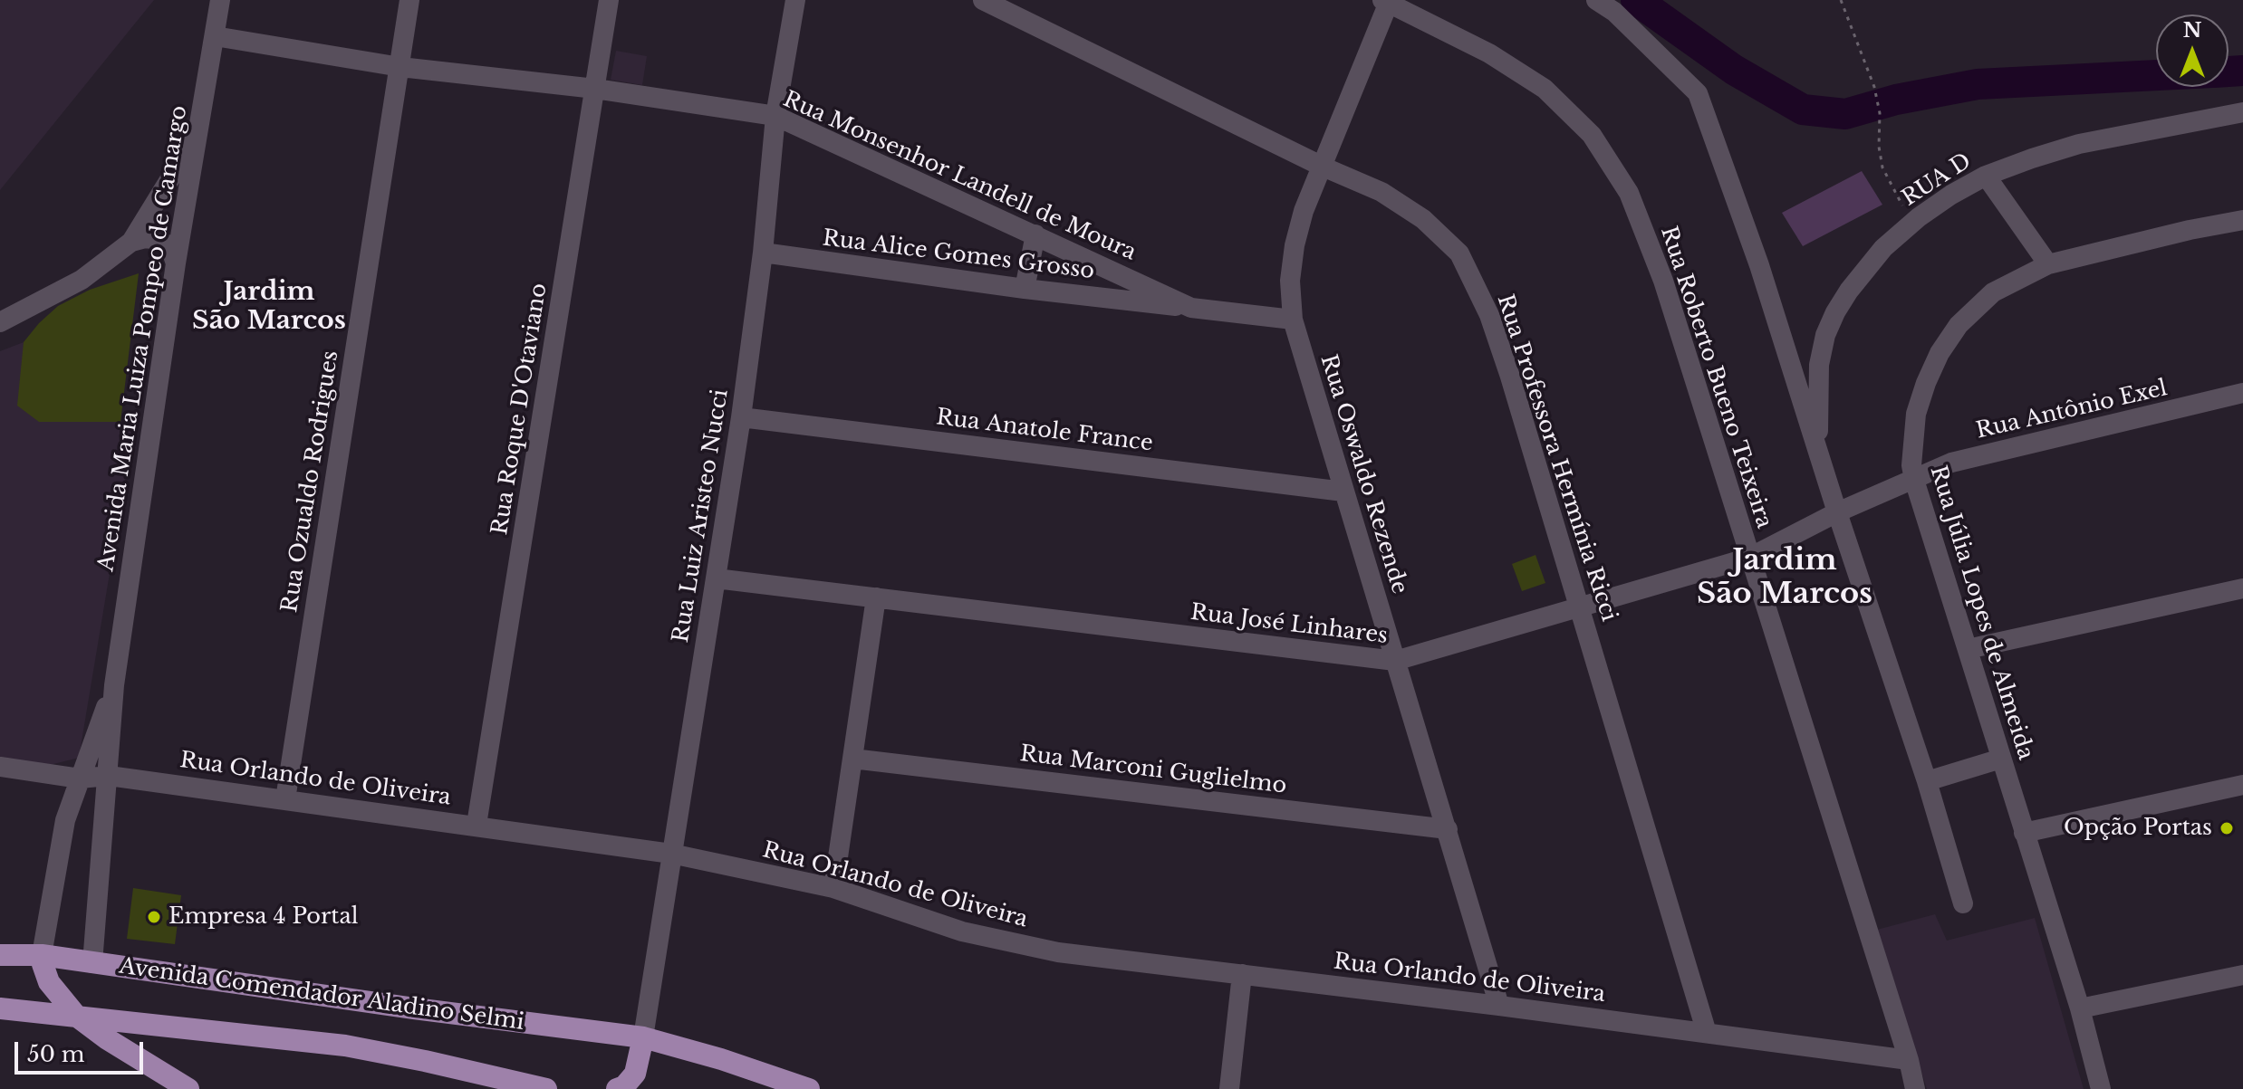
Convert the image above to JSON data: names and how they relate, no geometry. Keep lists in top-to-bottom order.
{
  "streets": {
    "main road": ["Avenida Comendador Aladino Selmi"],
    "street": [
      "Rua Monsenhor Landell de Moura",
      "RUA D",
      "Rua Alice Gomes Grosso",
      "Avenida Maria Luiza Pompeo de Camargo",
      "Rua Roberto Bueno Teixeira",
      "Rua Roque D'Otaviano",
      "Rua Antônio Exel",
      "Rua Anatole France",
      "Rua Professora Hermínia Ricci",
      "Rua Oswaldo Rezende",
      "Rua Ozualdo Rodrigues",
      "Rua Luiz Aristeo Nucci",
      "Rua Júlia Lopes de Almeida",
      "Rua José Linhares",
      "Rua Marconi Guglielmo",
      "Rua Orlando de Oliveira"
    ]
  },
  "crossings": [
    ["Rua Monsenhor Landell de Moura", "Rua Alice Gomes Grosso"],
    ["Rua Monsenhor Landell de Moura", "Avenida Maria Luiza Pompeo de Camargo"],
    ["Rua Monsenhor Landell de Moura", "Rua Roque D'Otaviano"],
    ["Rua Monsenhor Landell de Moura", "Rua Oswaldo Rezende"],
    ["Rua Monsenhor Landell de Moura", "Rua Ozualdo Rodrigues"],
    ["Rua Monsenhor Landell de Moura", "Rua Luiz Aristeo Nucci"],
    ["Rua Alice Gomes Grosso", "Rua Luiz Aristeo Nucci"],
    ["Avenida Maria Luiza Pompeo de Camargo", "Rua Orlando de Oliveira"],
    ["Avenida Maria Luiza Pompeo de Camargo", "Avenida Comendador Aladino Selmi"],
    ["Rua Roberto Bueno Teixeira", "Rua Oswaldo Rezende"],
    ["Rua Roberto Bueno Teixeira", "Rua José Linhares"],
    ["Rua Roberto Bueno Teixeira", "Rua Orlando de Oliveira"],
    ["Rua Roque D'Otaviano", "Rua Orlando de Oliveira"],
    ["Rua Antônio Exel", "Rua Júlia Lopes de Almeida"],
    ["Rua Antônio Exel", "Rua José Linhares"],
    ["Rua Anatole France", "Rua Oswaldo Rezende"],
    ["Rua Anatole France", "Rua Luiz Aristeo Nucci"],
    ["Rua Professora Hermínia Ricci", "Rua Oswaldo Rezende"],
    ["Rua Professora Hermínia Ricci", "Rua José Linhares"],
    ["Rua Professora Hermínia Ricci", "Rua Orlando de Oliveira"],
    ["Rua Oswaldo Rezende", "Rua José Linhares"],
    ["Rua Oswaldo Rezende", "Rua Marconi Guglielmo"],
    ["Rua Oswaldo Rezende", "Rua Orlando de Oliveira"],
    ["Rua Ozualdo Rodrigues", "Rua Orlando de Oliveira"],
    ["Rua Luiz Aristeo Nucci", "Rua José Linhares"],
    ["Rua Luiz Aristeo Nucci", "Rua Orlando de Oliveira"],
    ["Rua Luiz Aristeo Nucci", "Avenida Comendador Aladino Selmi"],
    ["Rua Júlia Lopes de Almeida", "Rua José Linhares"]
  ],
  "districts": ["Jardim São Marcos", "Jardim São Marcos"],
  "places": ["Opção Portas", "Empresa 4 Portal"],
  "scale_bar": "50 m",
  "north": "top"
}
